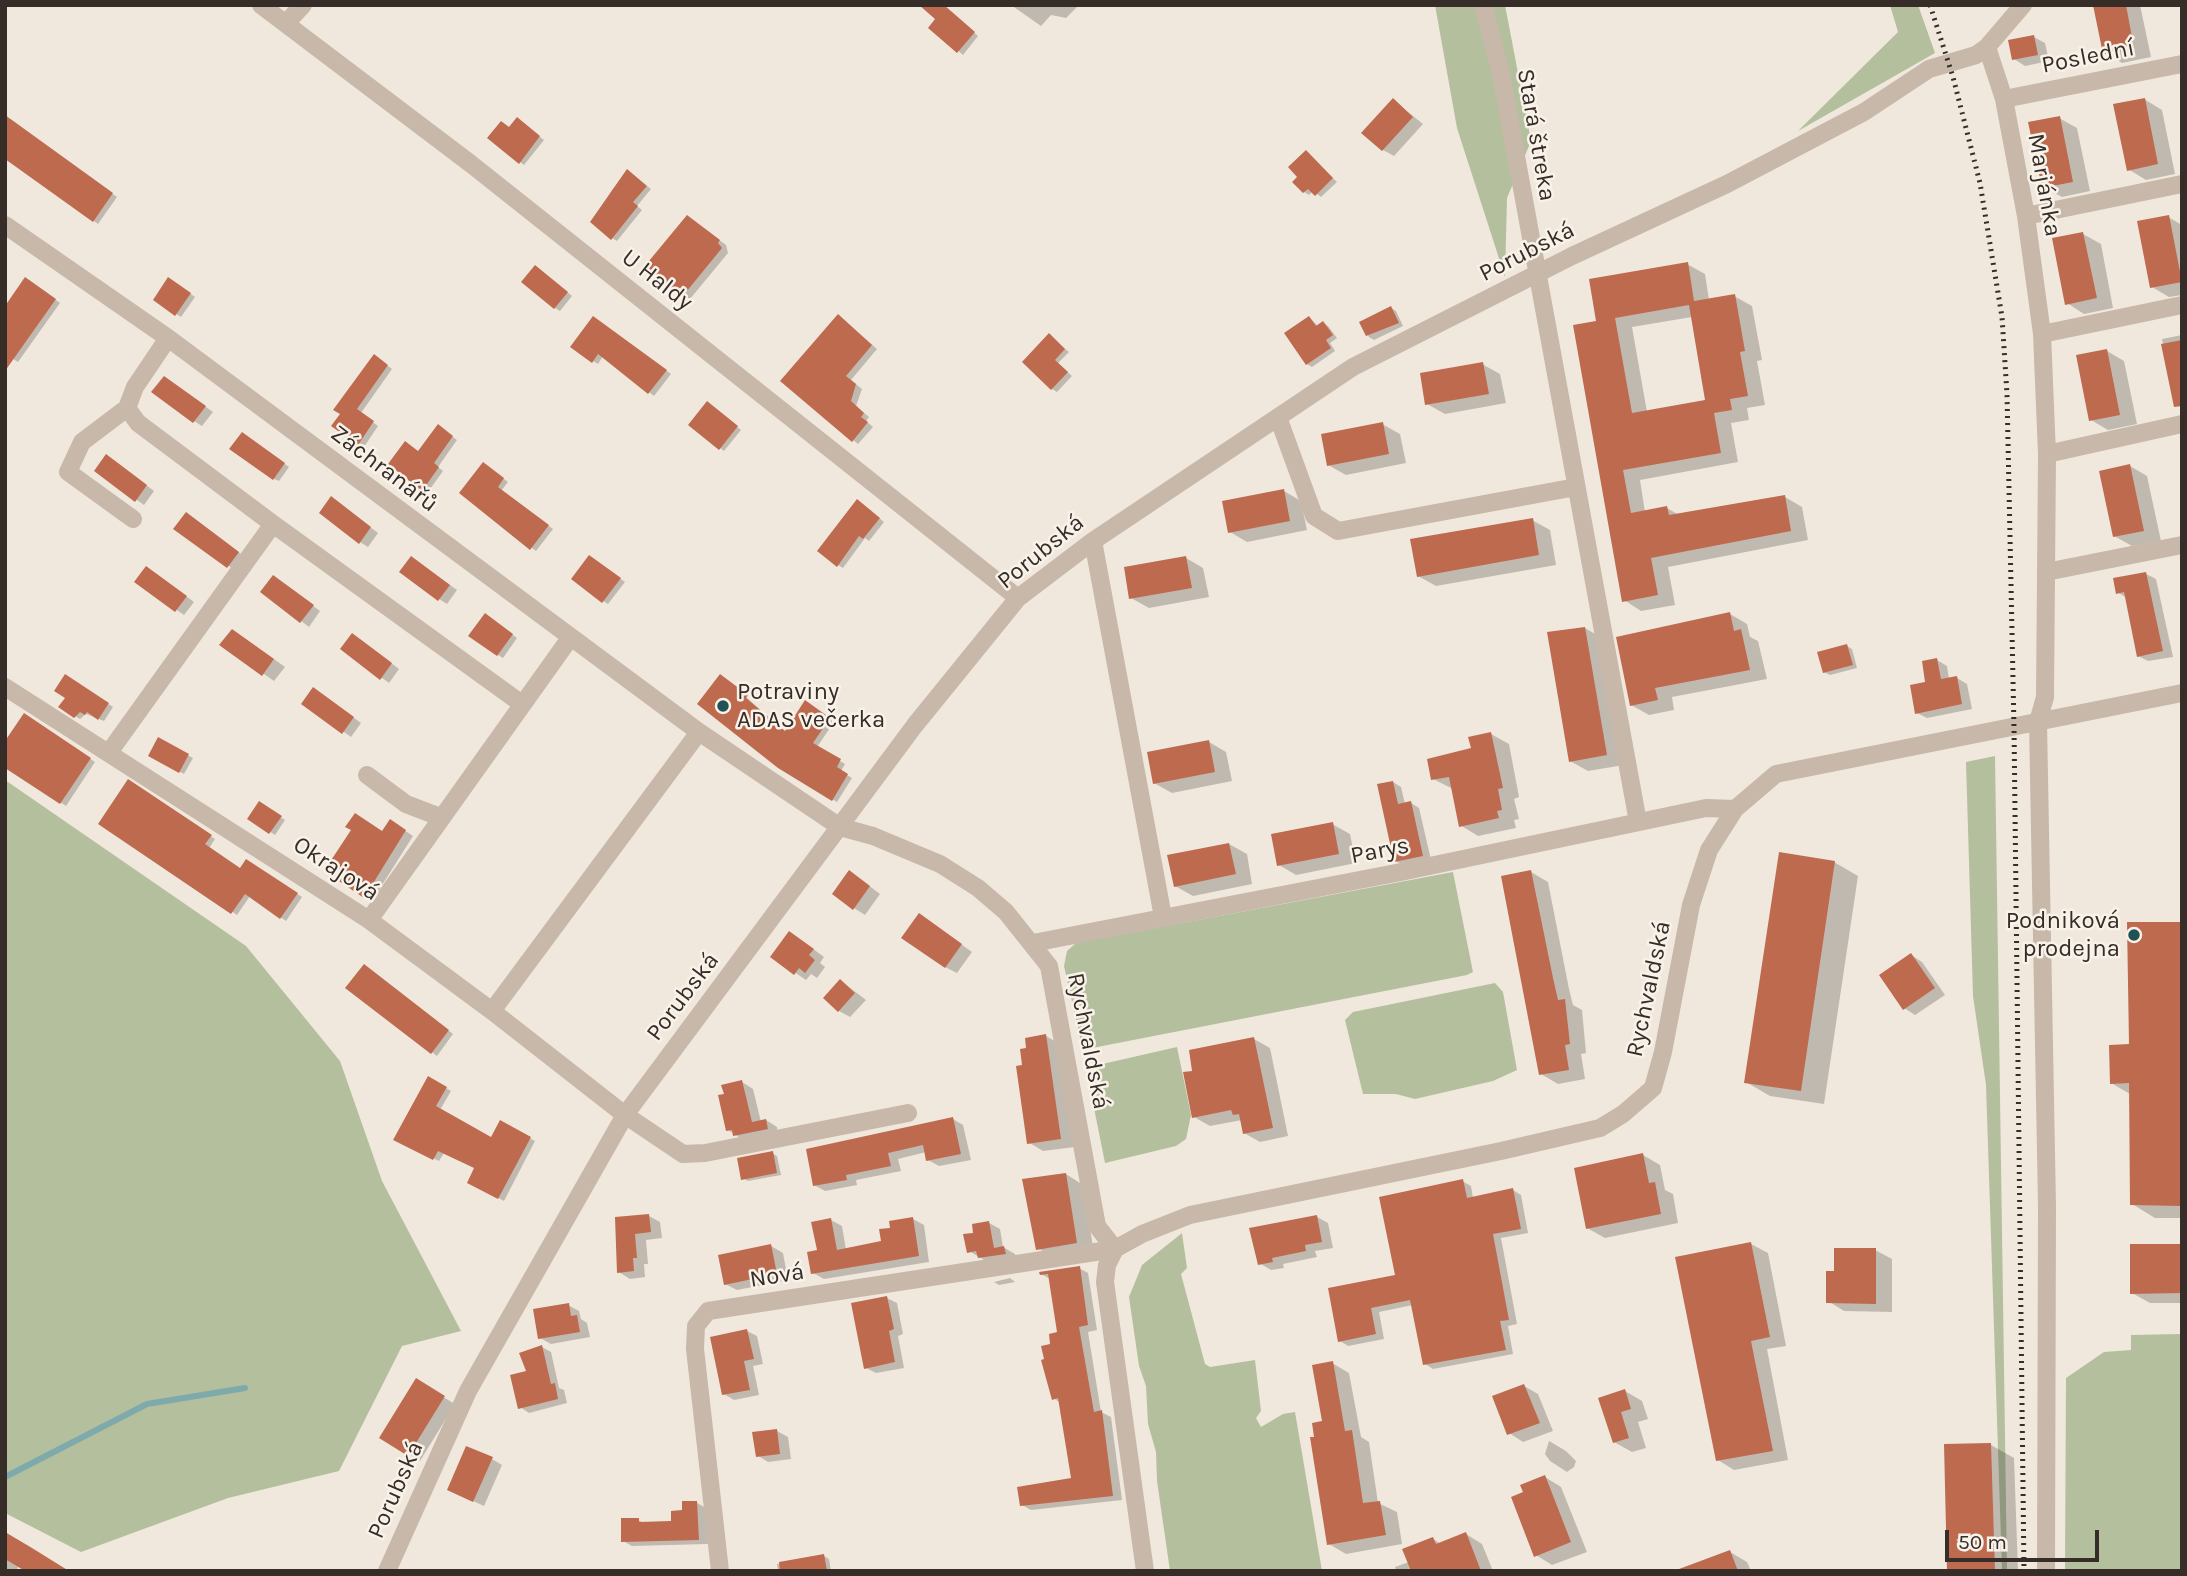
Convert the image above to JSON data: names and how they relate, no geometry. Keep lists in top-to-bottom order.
{
  "streets": {
    "street": [
      "Poslední",
      "Stará štreka",
      "Marjánka",
      "Porubská",
      "U Haldy",
      "Záchranářů",
      "Parys",
      "Okrajová",
      "Rychvaldská",
      "Nová"
    ]
  },
  "crossings": [
    ["Poslední", "Marjánka"],
    ["Stará štreka", "Porubská"],
    ["Stará štreka", "Parys"],
    ["Marjánka", "Porubská"],
    ["Marjánka", "Rychvaldská"],
    ["Porubská", "U Haldy"],
    ["Porubská", "Záchranářů"],
    ["Porubská", "Okrajová"],
    ["Porubská", "Rychvaldská"],
    ["Záchranářů", "Rychvaldská"],
    ["Parys", "Rychvaldská"],
    ["Rychvaldská", "Nová"]
  ],
  "places": ["Potraviny ADAS večerka", "Podniková prodejna"],
  "scale_bar": "50 m"
}
